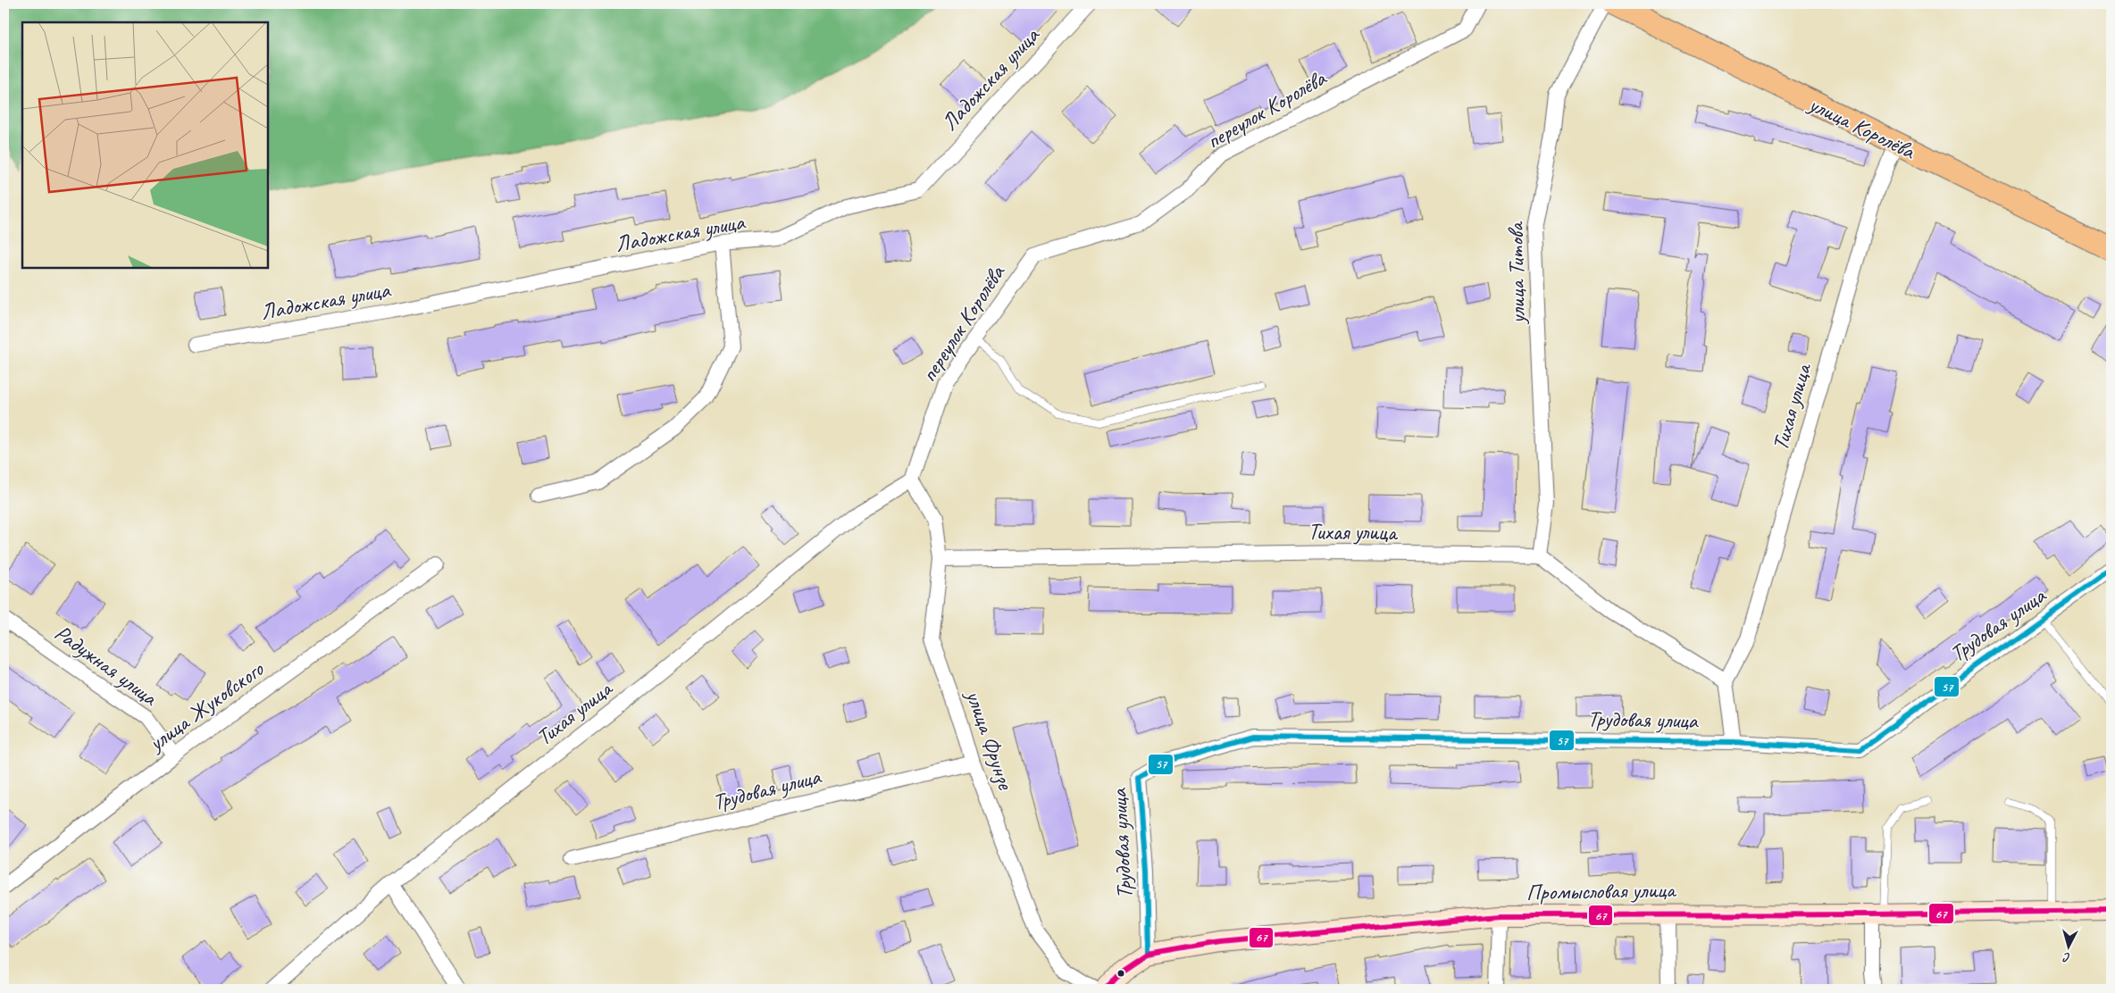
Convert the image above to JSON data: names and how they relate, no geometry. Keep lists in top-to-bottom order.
{
  "streets": {
    "main road": ["улица Королёва"],
    "street": [
      "Ладожская улица",
      "переулок Королёва",
      "улица Титова",
      "Тихая улица",
      "Трудовая улица",
      "Радужная улица",
      "улица Жуковского",
      "улица Фрунзе",
      "Промысловая улица"
    ]
  },
  "crossings": [
    ["переулок Королёва", "Тихая улица"],
    ["переулок Королёва", "улица Фрунзе"],
    ["улица Королёва", "Тихая улица"],
    ["улица Титова", "Тихая улица"],
    ["Тихая улица", "улица Фрунзе"],
    ["Трудовая улица", "улица Фрунзе"],
    ["Трудовая улица", "Промысловая улица"],
    ["Радужная улица", "улица Жуковского"]
  ],
  "lines": ["transit line 57", "transit line 67"],
  "north": "bottom"
}
